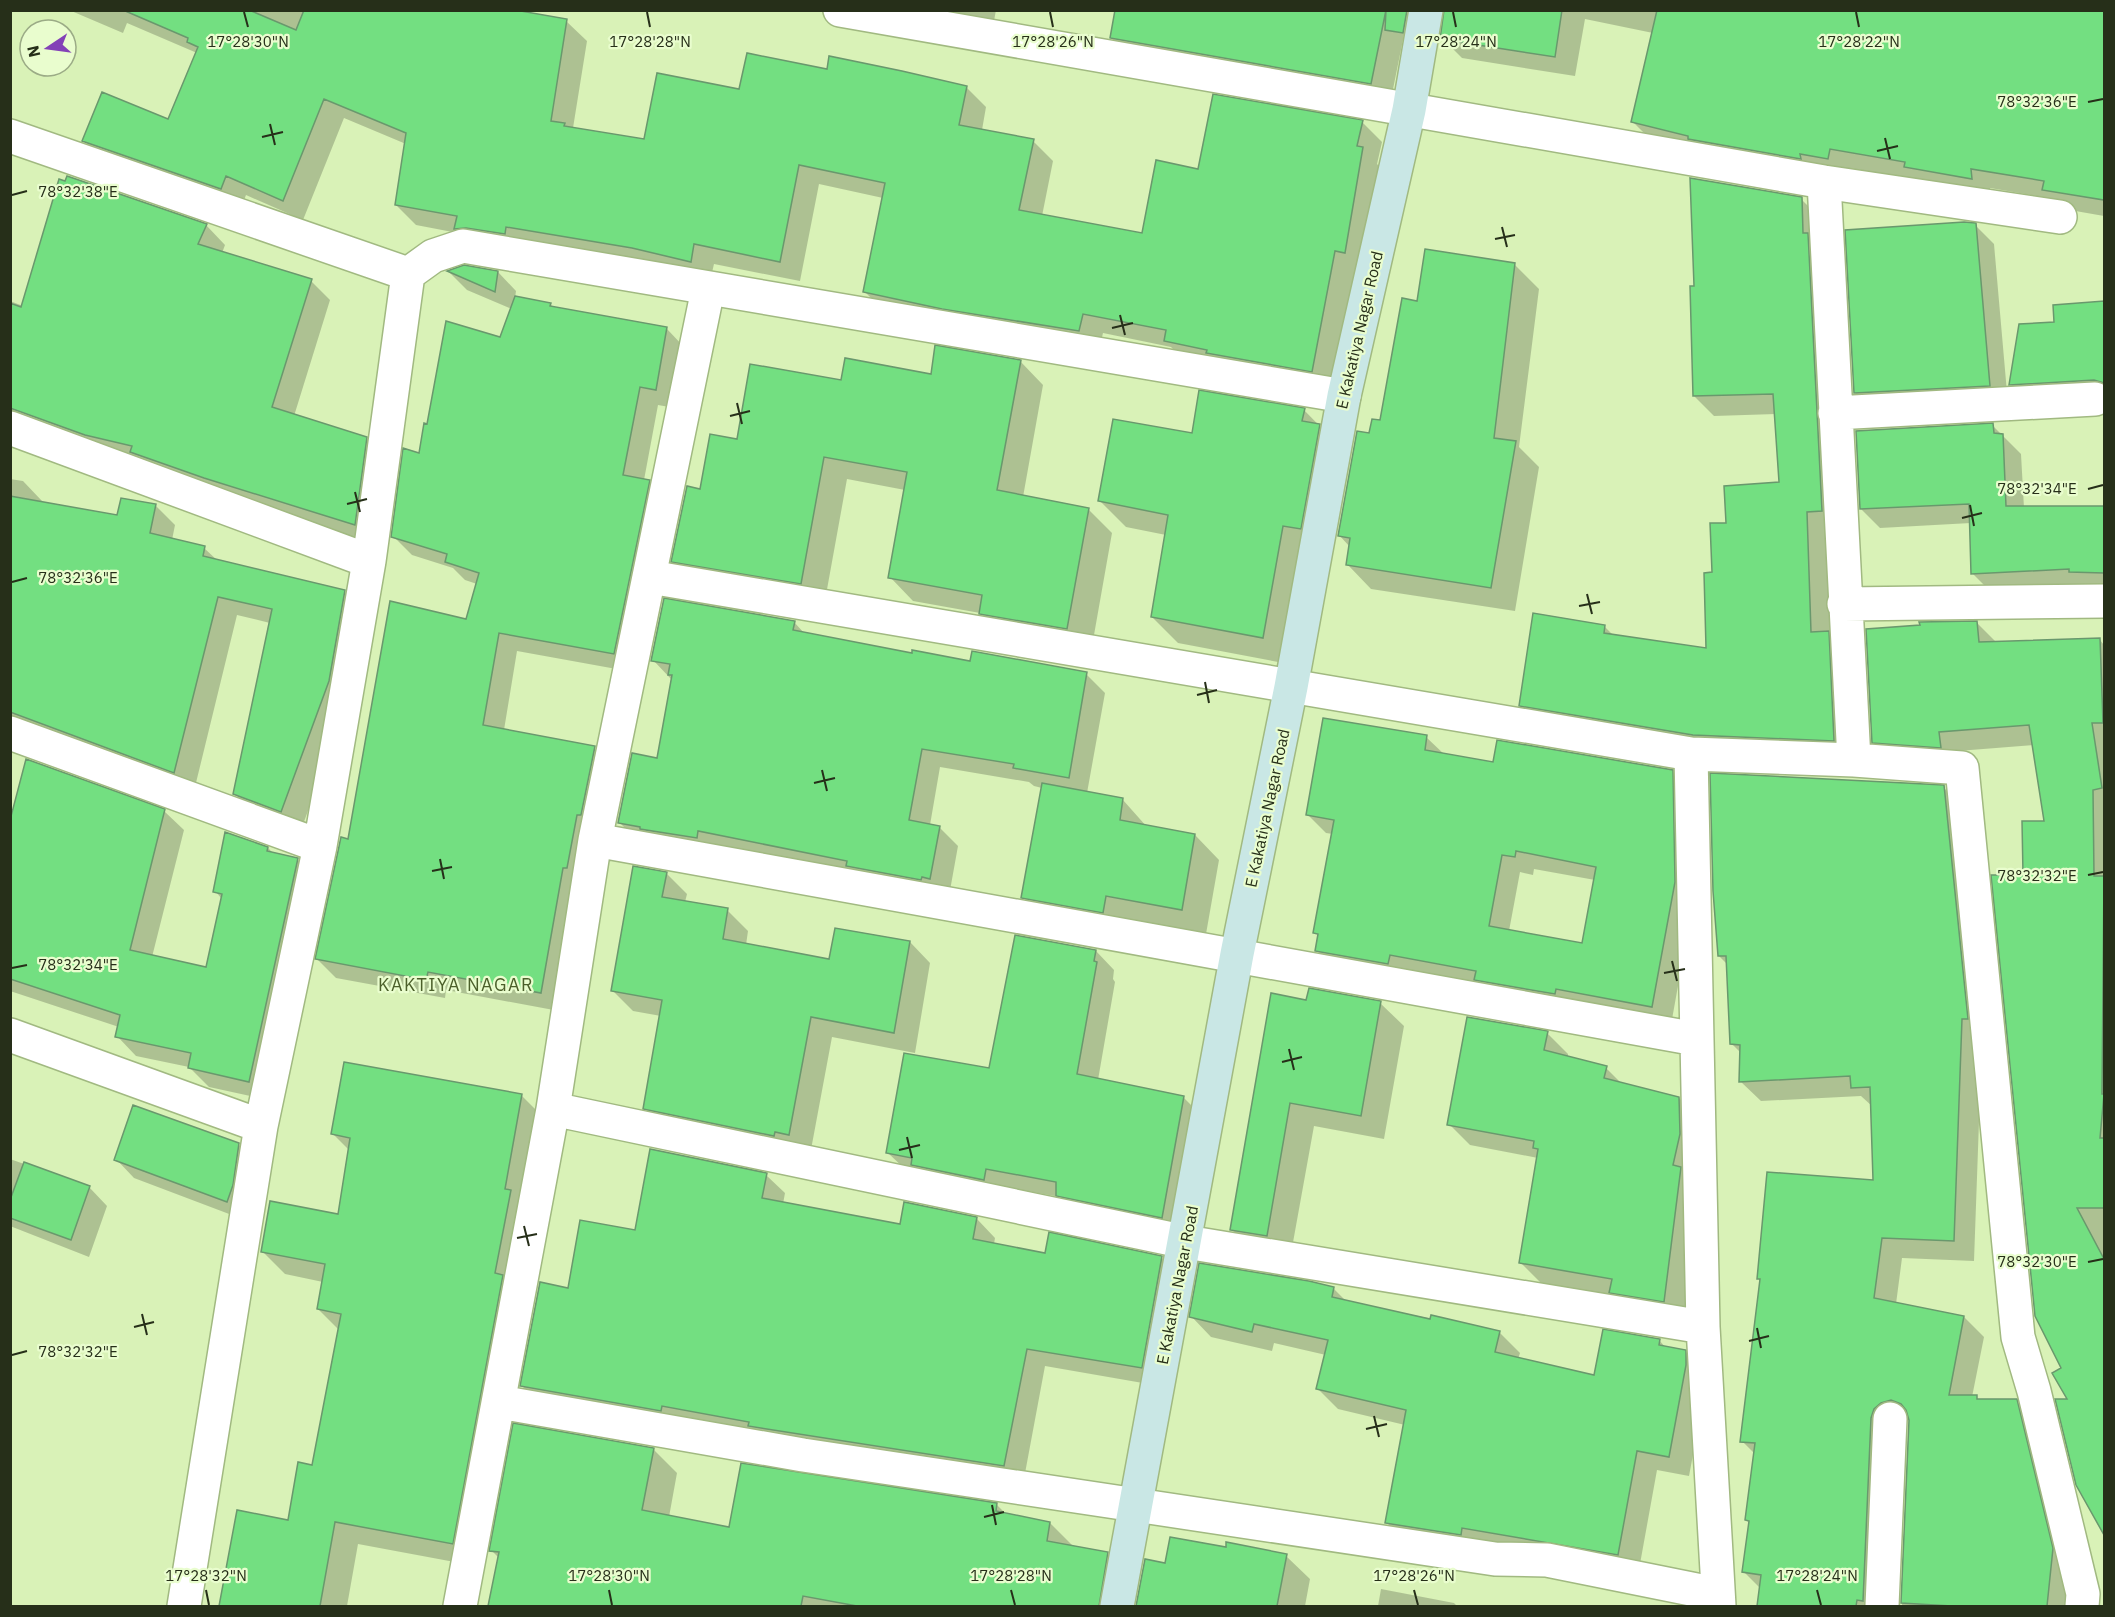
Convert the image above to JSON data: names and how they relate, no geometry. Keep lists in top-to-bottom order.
{
  "streets": {
    "street": ["E Kakatiya Nagar Road"]
  },
  "districts": ["KAKTIYA NAGAR"],
  "north": "left",
  "coordinates": [
    "17°28'30\"N",
    "17°28'28\"N",
    "17°28'26\"N",
    "17°28'24\"N",
    "17°28'22\"N",
    "78°32'36\"E",
    "78°32'38\"E",
    "78°32'34\"E",
    "78°32'32\"E",
    "78°32'30\"E",
    "17°28'32\"N"
  ]
}
